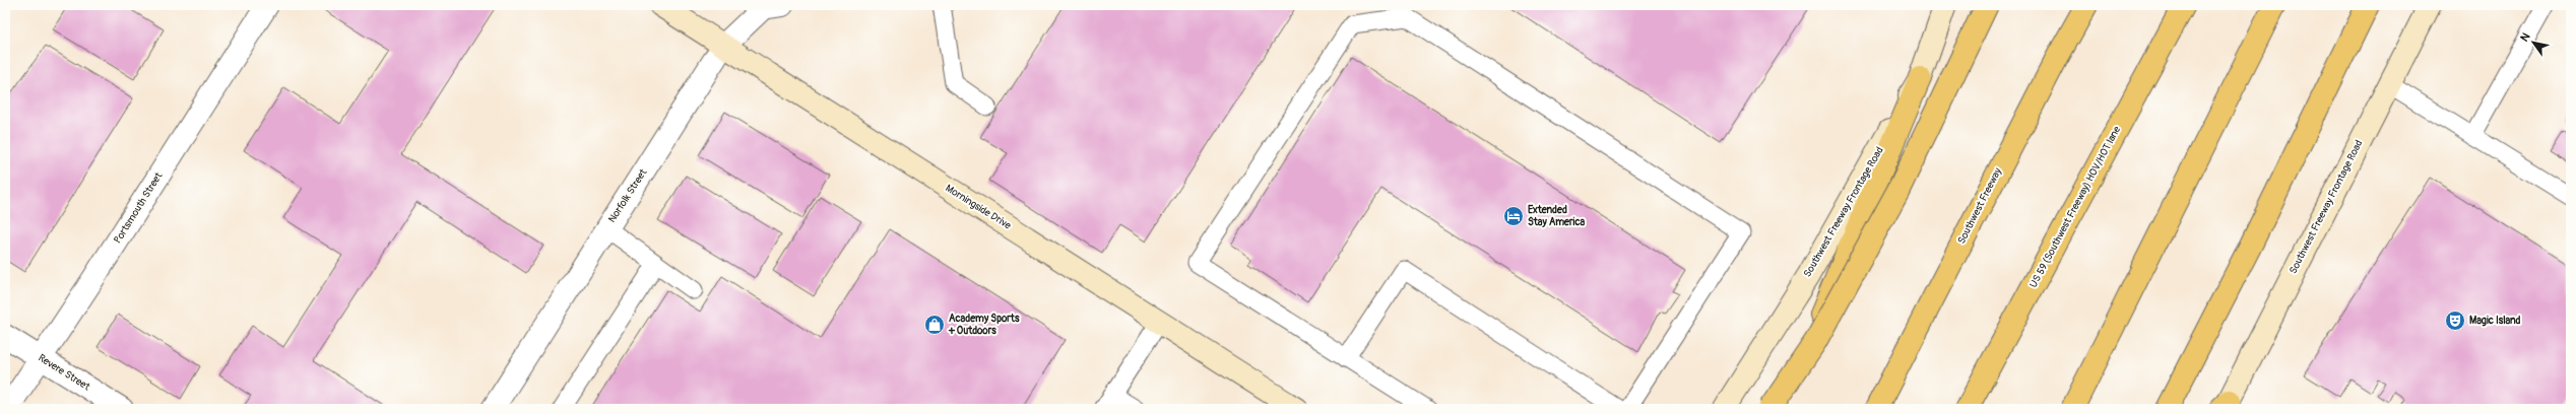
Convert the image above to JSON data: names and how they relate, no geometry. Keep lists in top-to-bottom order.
{
  "streets": {
    "highway": ["Southwest Freeway", "US 59 (Southwest Freeway) HOV/HOT lane"],
    "main road": ["Morningside Drive", "Southwest Freeway Frontage Road"],
    "street": ["Norfolk Street", "Portsmouth Street", "Revere Street"]
  },
  "crossings": [
    ["Norfolk Street", "Morningside Drive"],
    ["Portsmouth Street", "Revere Street"]
  ],
  "places": {
    "hotel": ["Extended Stay America"],
    "theatre": ["Magic Island"],
    "shop": ["Academy Sports + Outdoors"]
  },
  "north": "top left"
}
